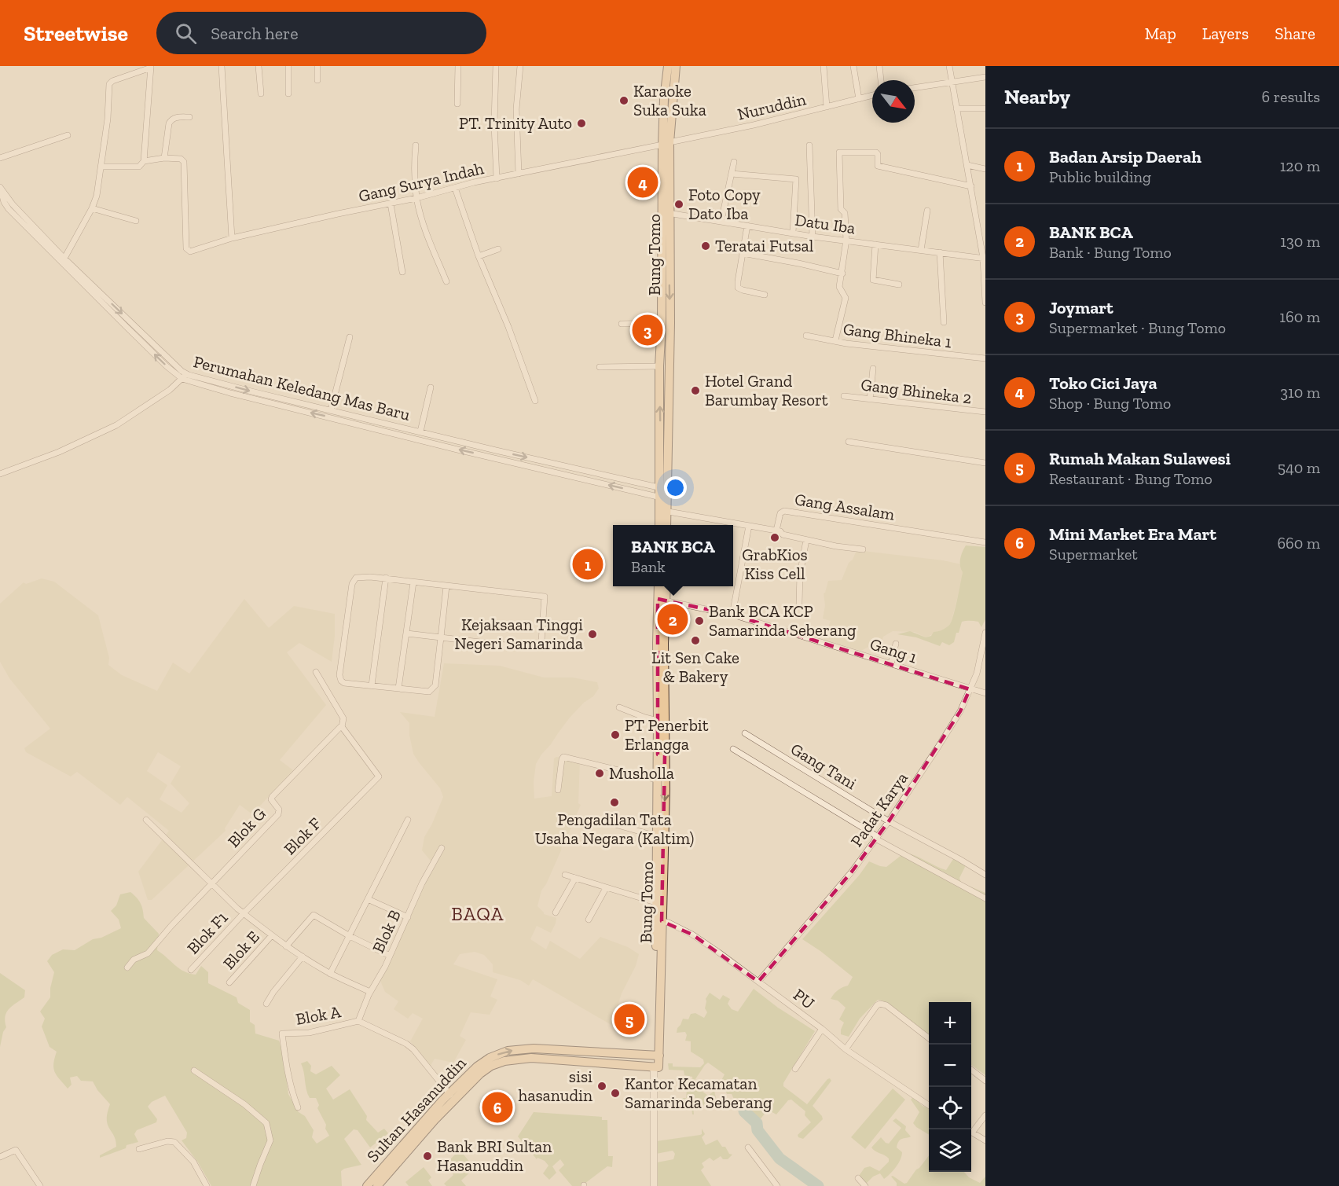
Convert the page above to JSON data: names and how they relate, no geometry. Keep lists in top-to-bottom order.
{
  "streets": {
    "main road": ["Bung Tomo", "Sultan Hasanuddin"],
    "street": [
      "Nuruddin",
      "Gang Surya Indah",
      "Datu Iba",
      "Gang Bhineka 1",
      "Perumahan Keledang Mas Baru",
      "Gang Bhineka 2",
      "Gang Assalam",
      "Gang 1",
      "Gang Tani",
      "Padat Karya",
      "Blok G",
      "Blok F",
      "Blok B",
      "Blok F1",
      "Blok E",
      "PU",
      "Blok A"
    ]
  },
  "crossings": [
    ["Nuruddin", "Gang Surya Indah"],
    ["Nuruddin", "Bung Tomo"],
    ["Gang Surya Indah", "Bung Tomo"],
    ["Datu Iba", "Bung Tomo"],
    ["Bung Tomo", "Perumahan Keledang Mas Baru"],
    ["Bung Tomo", "Gang 1"],
    ["Bung Tomo", "PU"],
    ["Bung Tomo", "Sultan Hasanuddin"],
    ["Gang 1", "Padat Karya"],
    ["Gang Tani", "Padat Karya"],
    ["Padat Karya", "PU"],
    ["Blok G", "Blok F"],
    ["Blok F", "Blok F1"],
    ["Blok B", "Blok A"]
  ],
  "districts": ["BAQA"],
  "places": [
    "Karaoke Suka Suka",
    "PT. Trinity Auto",
    "Foto Copy Dato Iba",
    "Teratai Futsal",
    "Hotel Grand Barumbay Resort",
    "GrabKios Kiss Cell",
    "Bank BCA KCP Samarinda Seberang",
    "Kejaksaan Tinggi Negeri Samarinda",
    "Lit Sen Cake & Bakery",
    "PT Penerbit Erlangga",
    "Musholla",
    "Pengadilan Tata Usaha Negara (Kaltim)",
    "sisi hasanudin",
    "Kantor Kecamatan Samarinda Seberang",
    "Bank BRI Sultan Hasanuddin"
  ],
  "north": "bottom right",
  "page": {
    "header": "Streetwise",
    "search": "Search here",
    "nav": ["Map", "Layers", "Share"],
    "heading": ["Nearby", "6 results"],
    "list": [
      {
        "mark": "1",
        "name": "Badan Arsip Daerah",
        "note": "Public building",
        "value": "120 m"
      },
      {
        "mark": "2",
        "name": "BANK BCA",
        "note": "Bank · Bung Tomo",
        "value": "130 m"
      },
      {
        "mark": "3",
        "name": "Joymart",
        "note": "Supermarket · Bung Tomo",
        "value": "160 m"
      },
      {
        "mark": "4",
        "name": "Toko Cici Jaya",
        "note": "Shop · Bung Tomo",
        "value": "310 m"
      },
      {
        "mark": "5",
        "name": "Rumah Makan Sulawesi",
        "note": "Restaurant · Bung Tomo",
        "value": "540 m"
      },
      {
        "mark": "6",
        "name": "Mini Market Era Mart",
        "note": "Supermarket",
        "value": "660 m"
      }
    ],
    "pins": [
      "4",
      "3",
      "1",
      "2",
      "5",
      "6"
    ],
    "popup": ["BANK BCA", "Bank"],
    "map_buttons": ["+", "−"]
  }
}
